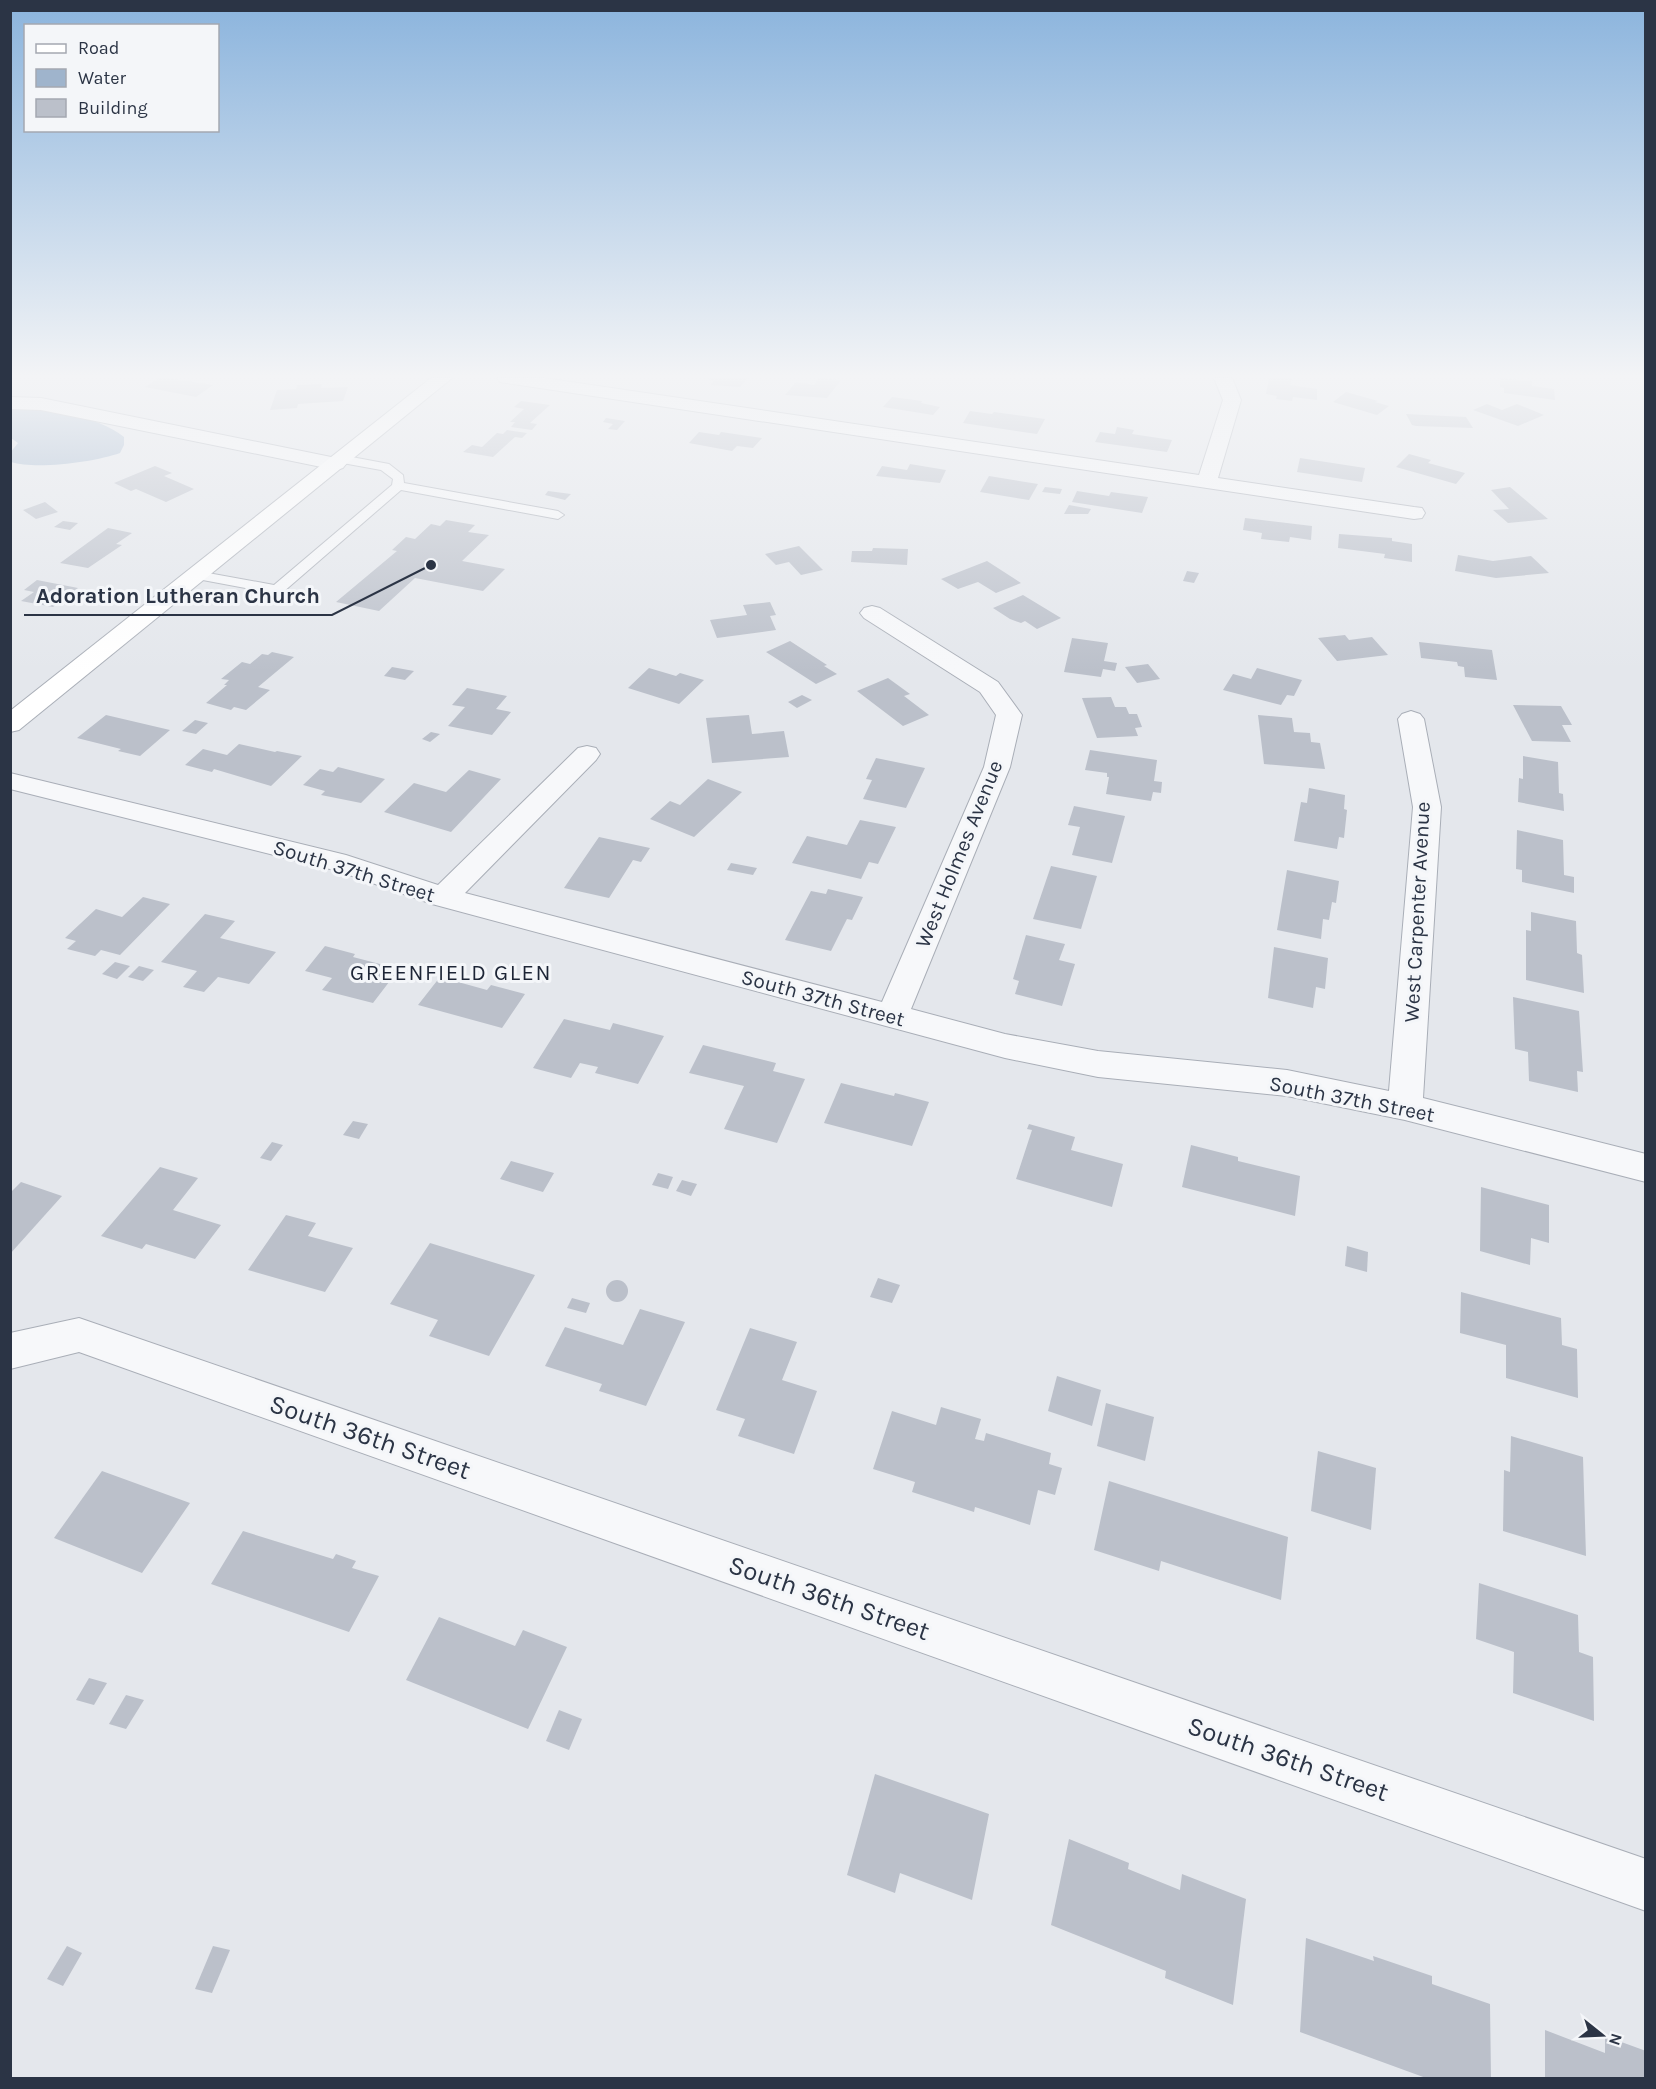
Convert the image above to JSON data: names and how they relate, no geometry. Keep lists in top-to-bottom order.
{
  "streets": {
    "street": [
      "West Holmes Avenue",
      "South 37th Street",
      "West Carpenter Avenue",
      "South 36th Street"
    ]
  },
  "crossings": [
    ["West Holmes Avenue", "South 37th Street"],
    ["South 37th Street", "West Carpenter Avenue"]
  ],
  "districts": ["GREENFIELD GLEN"],
  "places": ["Adoration Lutheran Church"],
  "legend": ["Road", "Water", "Building"],
  "north": "right"
}
